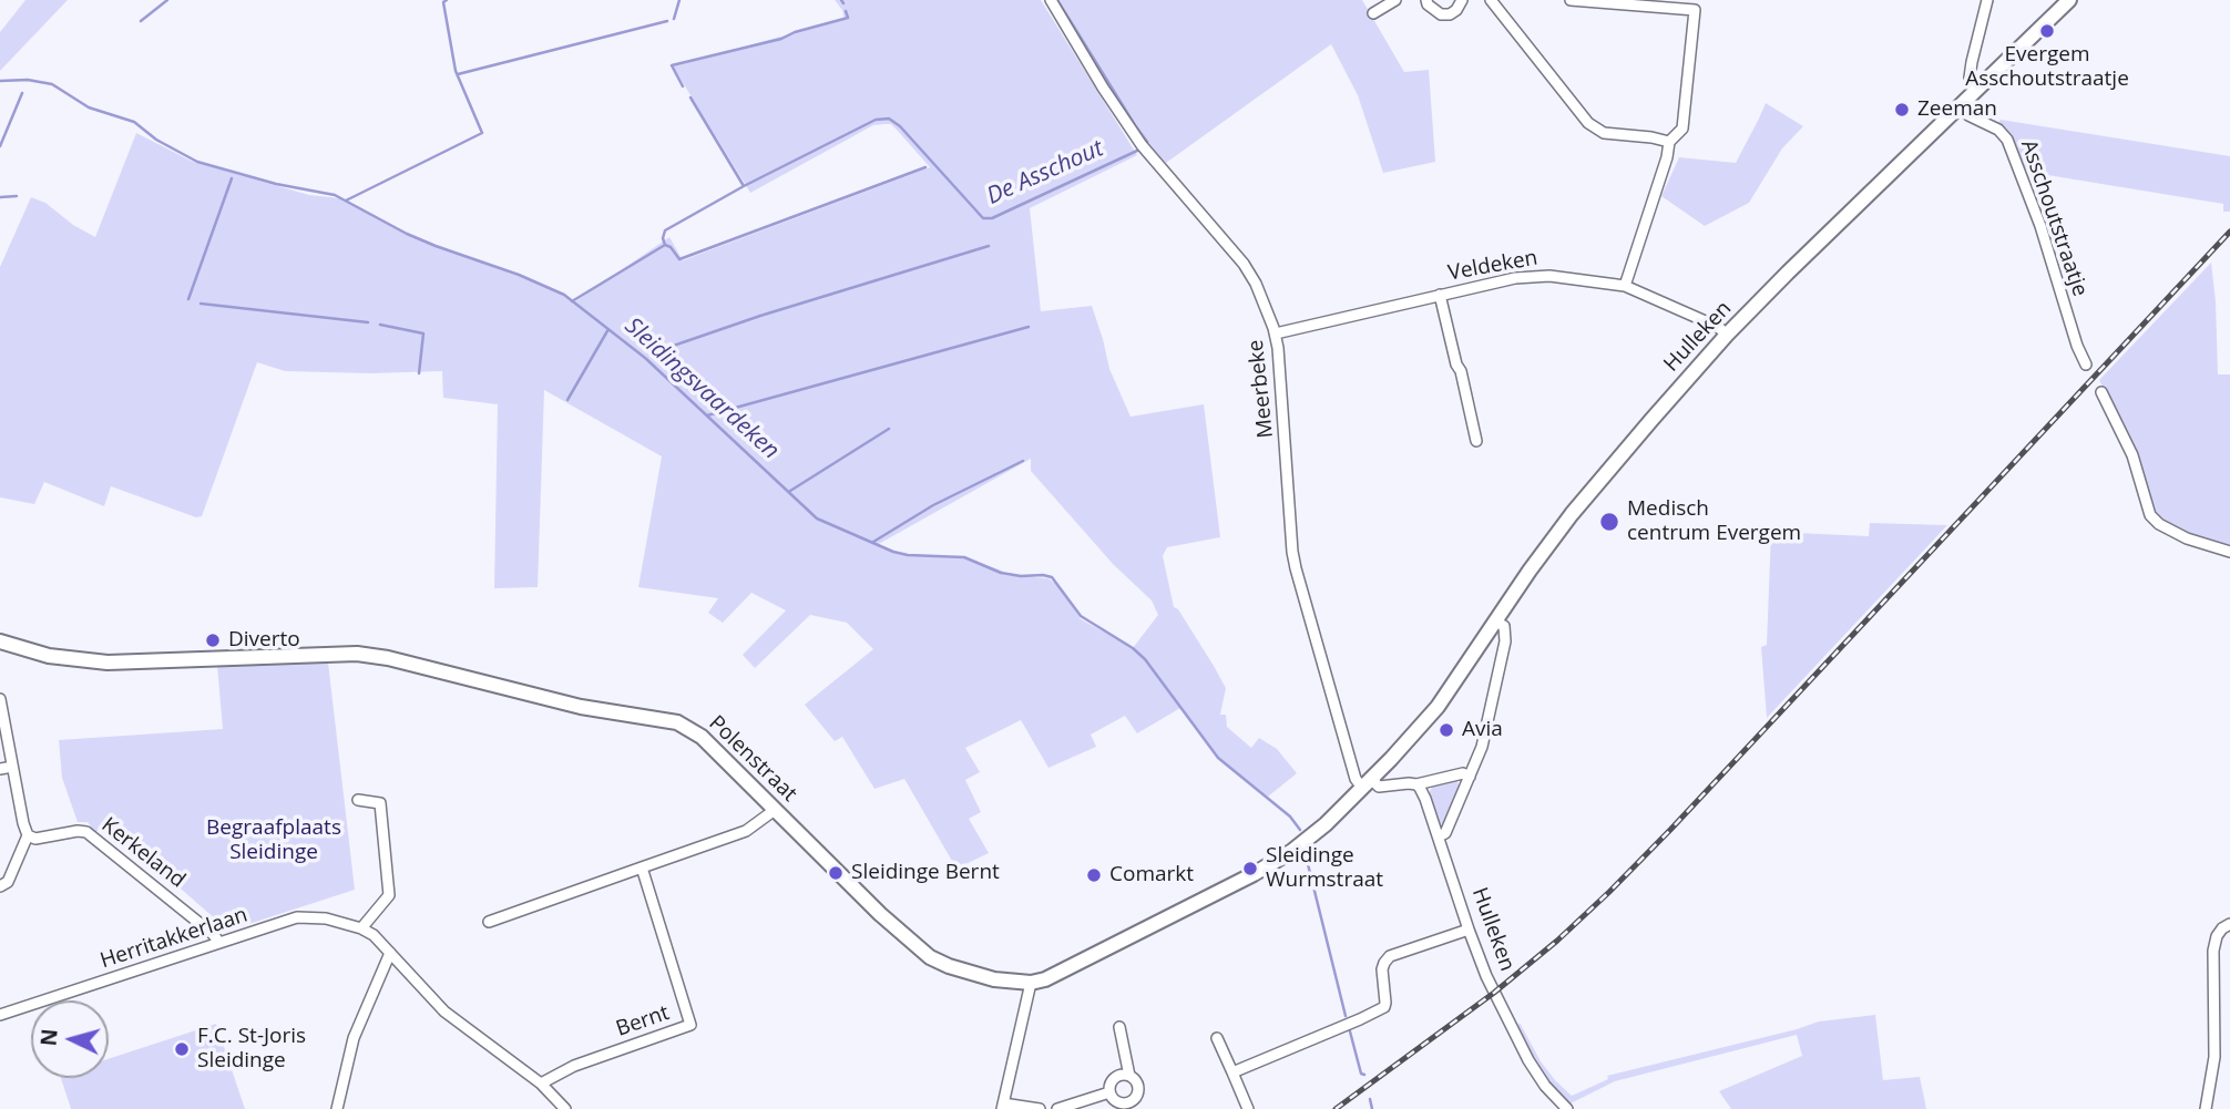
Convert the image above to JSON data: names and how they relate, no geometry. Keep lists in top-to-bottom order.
{
  "streets": {
    "main road": ["Hulleken", "Polenstraat"],
    "street": [
      "Asschoutstraatje",
      "Veldeken",
      "Meerbeke",
      "Kerkeland",
      "Herritakkerlaan",
      "Bernt"
    ]
  },
  "crossings": [
    ["Asschoutstraatje", "Hulleken"],
    ["Veldeken", "Hulleken"],
    ["Veldeken", "Meerbeke"],
    ["Hulleken", "Meerbeke"],
    ["Hulleken", "Polenstraat"],
    ["Kerkeland", "Herritakkerlaan"],
    ["Herritakkerlaan", "Bernt"]
  ],
  "water": ["De Asschout", "Sleidingsvaardeken"],
  "parks": ["Begraafplaats Sleidinge"],
  "places": [
    "Evergem Asschoutstraatje",
    "Zeeman",
    "Medisch centrum Evergem",
    "Diverto",
    "Avia",
    "Sleidinge Wurmstraat",
    "Sleidinge Bernt",
    "Comarkt",
    "F.C. St-Joris Sleidinge"
  ],
  "north": "left"
}
